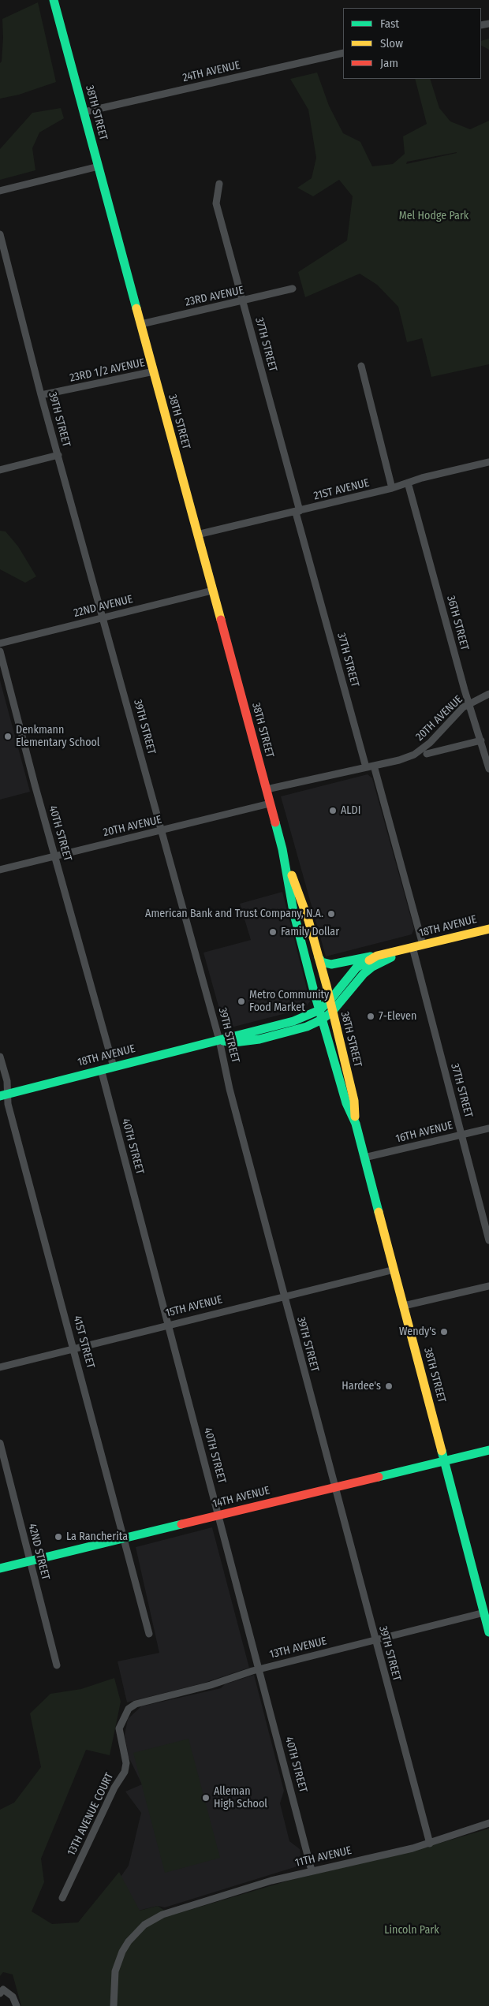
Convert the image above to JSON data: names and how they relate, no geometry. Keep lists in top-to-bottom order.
{
  "streets": {
    "street": [
      "24TH AVENUE",
      "38TH STREET",
      "23RD AVENUE",
      "37TH STREET",
      "23RD 1/2 AVENUE",
      "39TH STREET",
      "21ST AVENUE",
      "22ND AVENUE",
      "36TH STREET",
      "20TH AVENUE",
      "40TH STREET",
      "18TH AVENUE",
      "16TH AVENUE",
      "15TH AVENUE",
      "41ST STREET",
      "14TH AVENUE",
      "42ND STREET",
      "13TH AVENUE",
      "13TH AVENUE COURT",
      "11TH AVENUE"
    ]
  },
  "crossings": [
    ["24TH AVENUE", "38TH STREET"],
    ["38TH STREET", "23RD AVENUE"],
    ["38TH STREET", "23RD 1/2 AVENUE"],
    ["38TH STREET", "21ST AVENUE"],
    ["38TH STREET", "22ND AVENUE"],
    ["38TH STREET", "20TH AVENUE"],
    ["38TH STREET", "18TH AVENUE"],
    ["38TH STREET", "16TH AVENUE"],
    ["38TH STREET", "15TH AVENUE"],
    ["38TH STREET", "14TH AVENUE"],
    ["38TH STREET", "13TH AVENUE"],
    ["23RD AVENUE", "37TH STREET"],
    ["37TH STREET", "21ST AVENUE"],
    ["37TH STREET", "20TH AVENUE"],
    ["37TH STREET", "18TH AVENUE"],
    ["37TH STREET", "16TH AVENUE"],
    ["23RD 1/2 AVENUE", "39TH STREET"],
    ["39TH STREET", "22ND AVENUE"],
    ["39TH STREET", "20TH AVENUE"],
    ["39TH STREET", "18TH AVENUE"],
    ["39TH STREET", "15TH AVENUE"],
    ["39TH STREET", "14TH AVENUE"],
    ["39TH STREET", "13TH AVENUE"],
    ["39TH STREET", "11TH AVENUE"],
    ["21ST AVENUE", "36TH STREET"],
    ["36TH STREET", "20TH AVENUE"],
    ["20TH AVENUE", "40TH STREET"],
    ["40TH STREET", "18TH AVENUE"],
    ["40TH STREET", "15TH AVENUE"],
    ["40TH STREET", "14TH AVENUE"],
    ["40TH STREET", "13TH AVENUE"],
    ["40TH STREET", "11TH AVENUE"],
    ["18TH AVENUE", "41ST STREET"],
    ["15TH AVENUE", "41ST STREET"],
    ["41ST STREET", "14TH AVENUE"],
    ["14TH AVENUE", "42ND STREET"],
    ["13TH AVENUE", "13TH AVENUE COURT"]
  ],
  "parks": ["Mel Hodge Park", "Lincoln Park"],
  "places": [
    "Denkmann Elementary School",
    "ALDI",
    "American Bank and Trust Company, N.A.",
    "Family Dollar",
    "Metro Community Food Market",
    "7-Eleven",
    "Wendy's",
    "Hardee's",
    "La Rancherita",
    "Alleman High School"
  ],
  "legend": ["Fast", "Slow", "Jam"]
}
